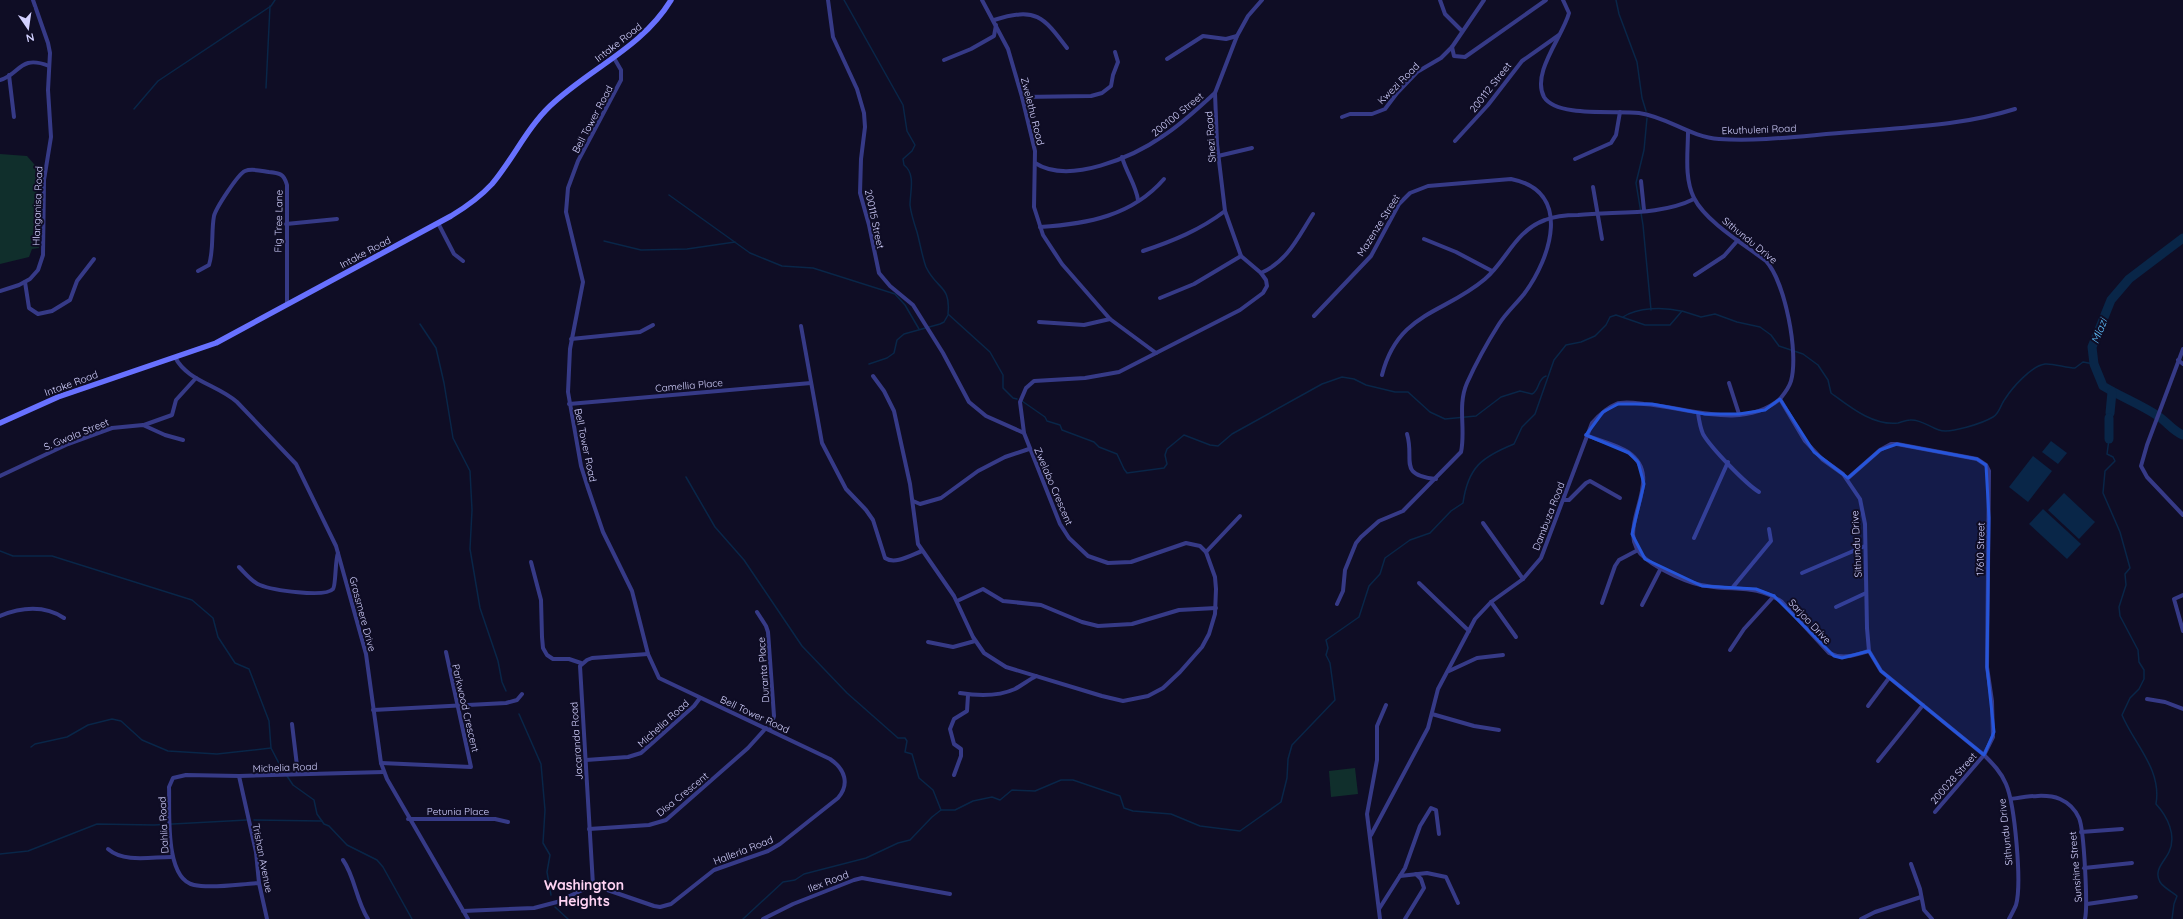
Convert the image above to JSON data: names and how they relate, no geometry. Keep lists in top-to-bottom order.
{
  "streets": {
    "street": [
      "Intake Road",
      "Kwezi Road",
      "200112 Street",
      "Zwelethu Road",
      "200100 Street",
      "Bell Tower Road",
      "Ekuthuleni Road",
      "Shezi Road",
      "Hlanganisa Road",
      "200115 Street",
      "Fig Tree Lane",
      "Mazenze Street",
      "Sithundu Drive",
      "Camellia Place",
      "S. Gwala Street",
      "Zwelabo Crescent",
      "Dambuza Road",
      "17610 Street",
      "Grassmere Drive",
      "Sarjoo Drive",
      "Duranta Place",
      "Parkwood Crescent",
      "Michelia Road",
      "Jacaranda Road",
      "200028 Street",
      "Disa Crescent",
      "Petunia Place",
      "Dahlia Road",
      "Halleria Road",
      "Trishan Avenue",
      "Sunshine Street",
      "Ilex Road"
    ]
  },
  "crossings": [
    ["Intake Road", "Bell Tower Road"],
    ["Intake Road", "Fig Tree Lane"],
    ["Intake Road", "Grassmere Drive"],
    ["200112 Street", "Ekuthuleni Road"],
    ["Zwelethu Road", "200100 Street"],
    ["Zwelethu Road", "Zwelabo Crescent"],
    ["200100 Street", "Shezi Road"],
    ["Bell Tower Road", "Camellia Place"],
    ["Bell Tower Road", "Duranta Place"],
    ["Bell Tower Road", "Michelia Road"],
    ["Bell Tower Road", "Disa Crescent"],
    ["Bell Tower Road", "Halleria Road"],
    ["Ekuthuleni Road", "Sithundu Drive"],
    ["200115 Street", "Zwelabo Crescent"],
    ["Sithundu Drive", "Dambuza Road"],
    ["Sithundu Drive", "17610 Street"],
    ["Sithundu Drive", "Sarjoo Drive"],
    ["Sithundu Drive", "200028 Street"],
    ["Sithundu Drive", "Sunshine Street"],
    ["S. Gwala Street", "Grassmere Drive"],
    ["17610 Street", "200028 Street"],
    ["Grassmere Drive", "Parkwood Crescent"],
    ["Grassmere Drive", "Michelia Road"],
    ["Grassmere Drive", "Petunia Place"],
    ["Duranta Place", "Disa Crescent"],
    ["Michelia Road", "Jacaranda Road"],
    ["Michelia Road", "Dahlia Road"],
    ["Michelia Road", "Trishan Avenue"],
    ["Jacaranda Road", "Disa Crescent"],
    ["Jacaranda Road", "Halleria Road"],
    ["Dahlia Road", "Trishan Avenue"]
  ],
  "districts": ["Washington Heights"],
  "water": ["Mlazi"],
  "north": "bottom"
}
